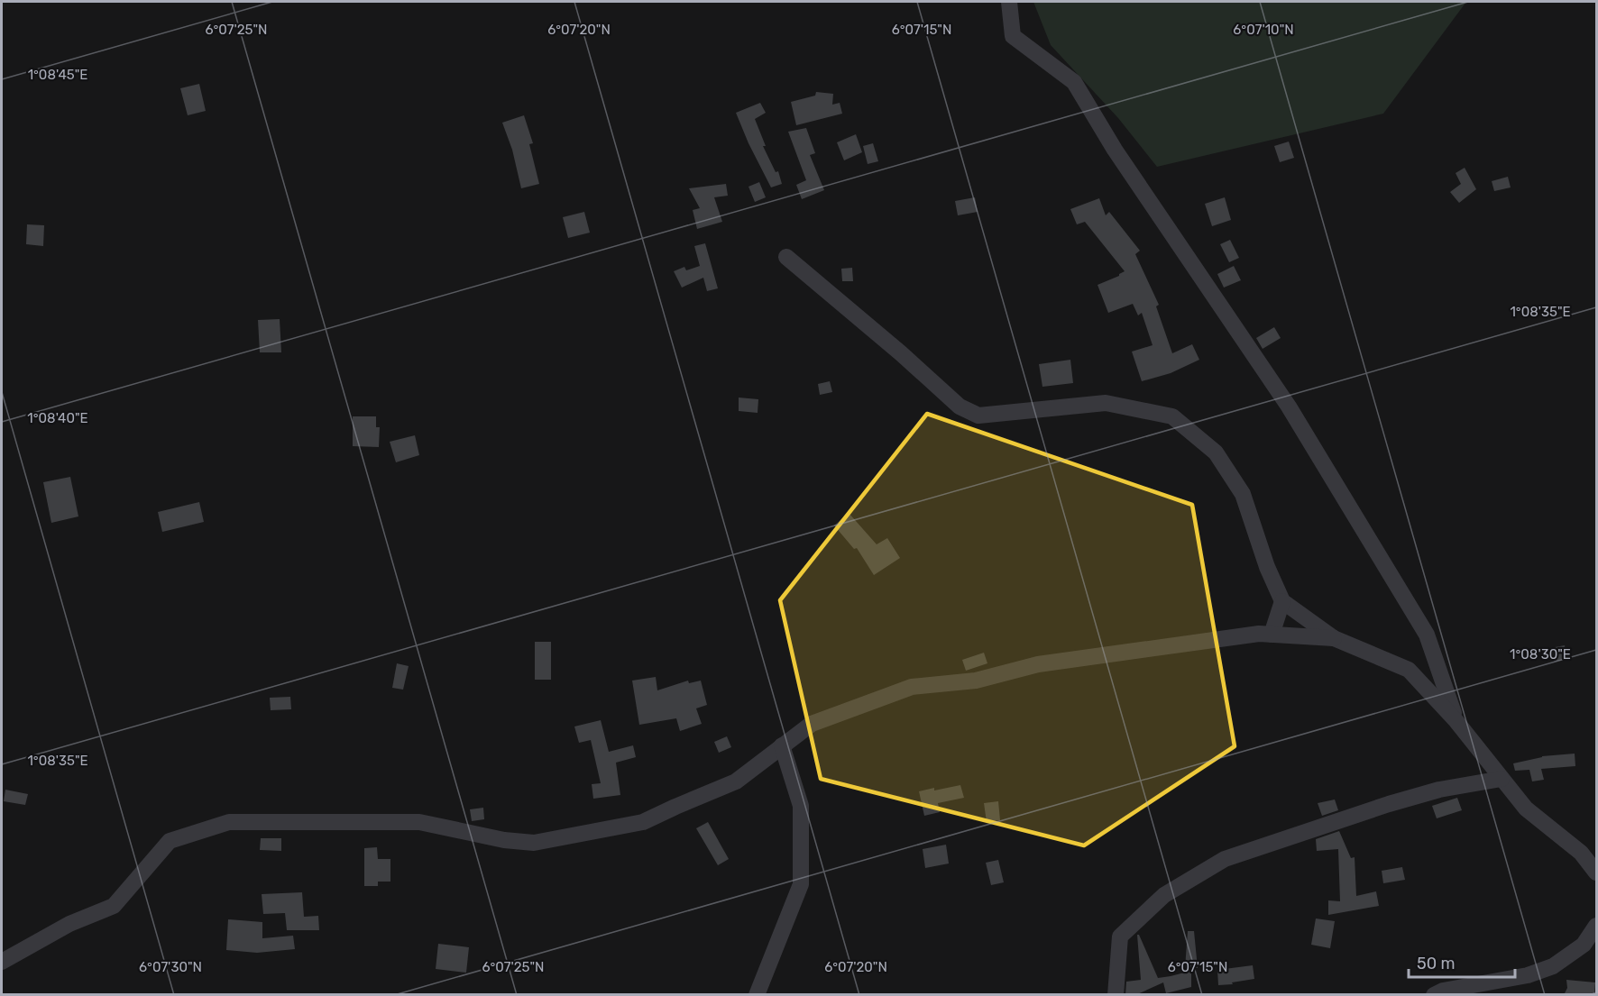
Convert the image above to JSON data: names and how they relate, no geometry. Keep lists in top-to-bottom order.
{
  "scale_bar": "50 m",
  "coordinates": [
    "6°07'25\"N",
    "6°07'20\"N",
    "6°07'15\"N",
    "6°07'10\"N",
    "1°08'45\"E",
    "1°08'35\"E",
    "1°08'40\"E",
    "1°08'30\"E",
    "6°07'30\"N"
  ]
}
